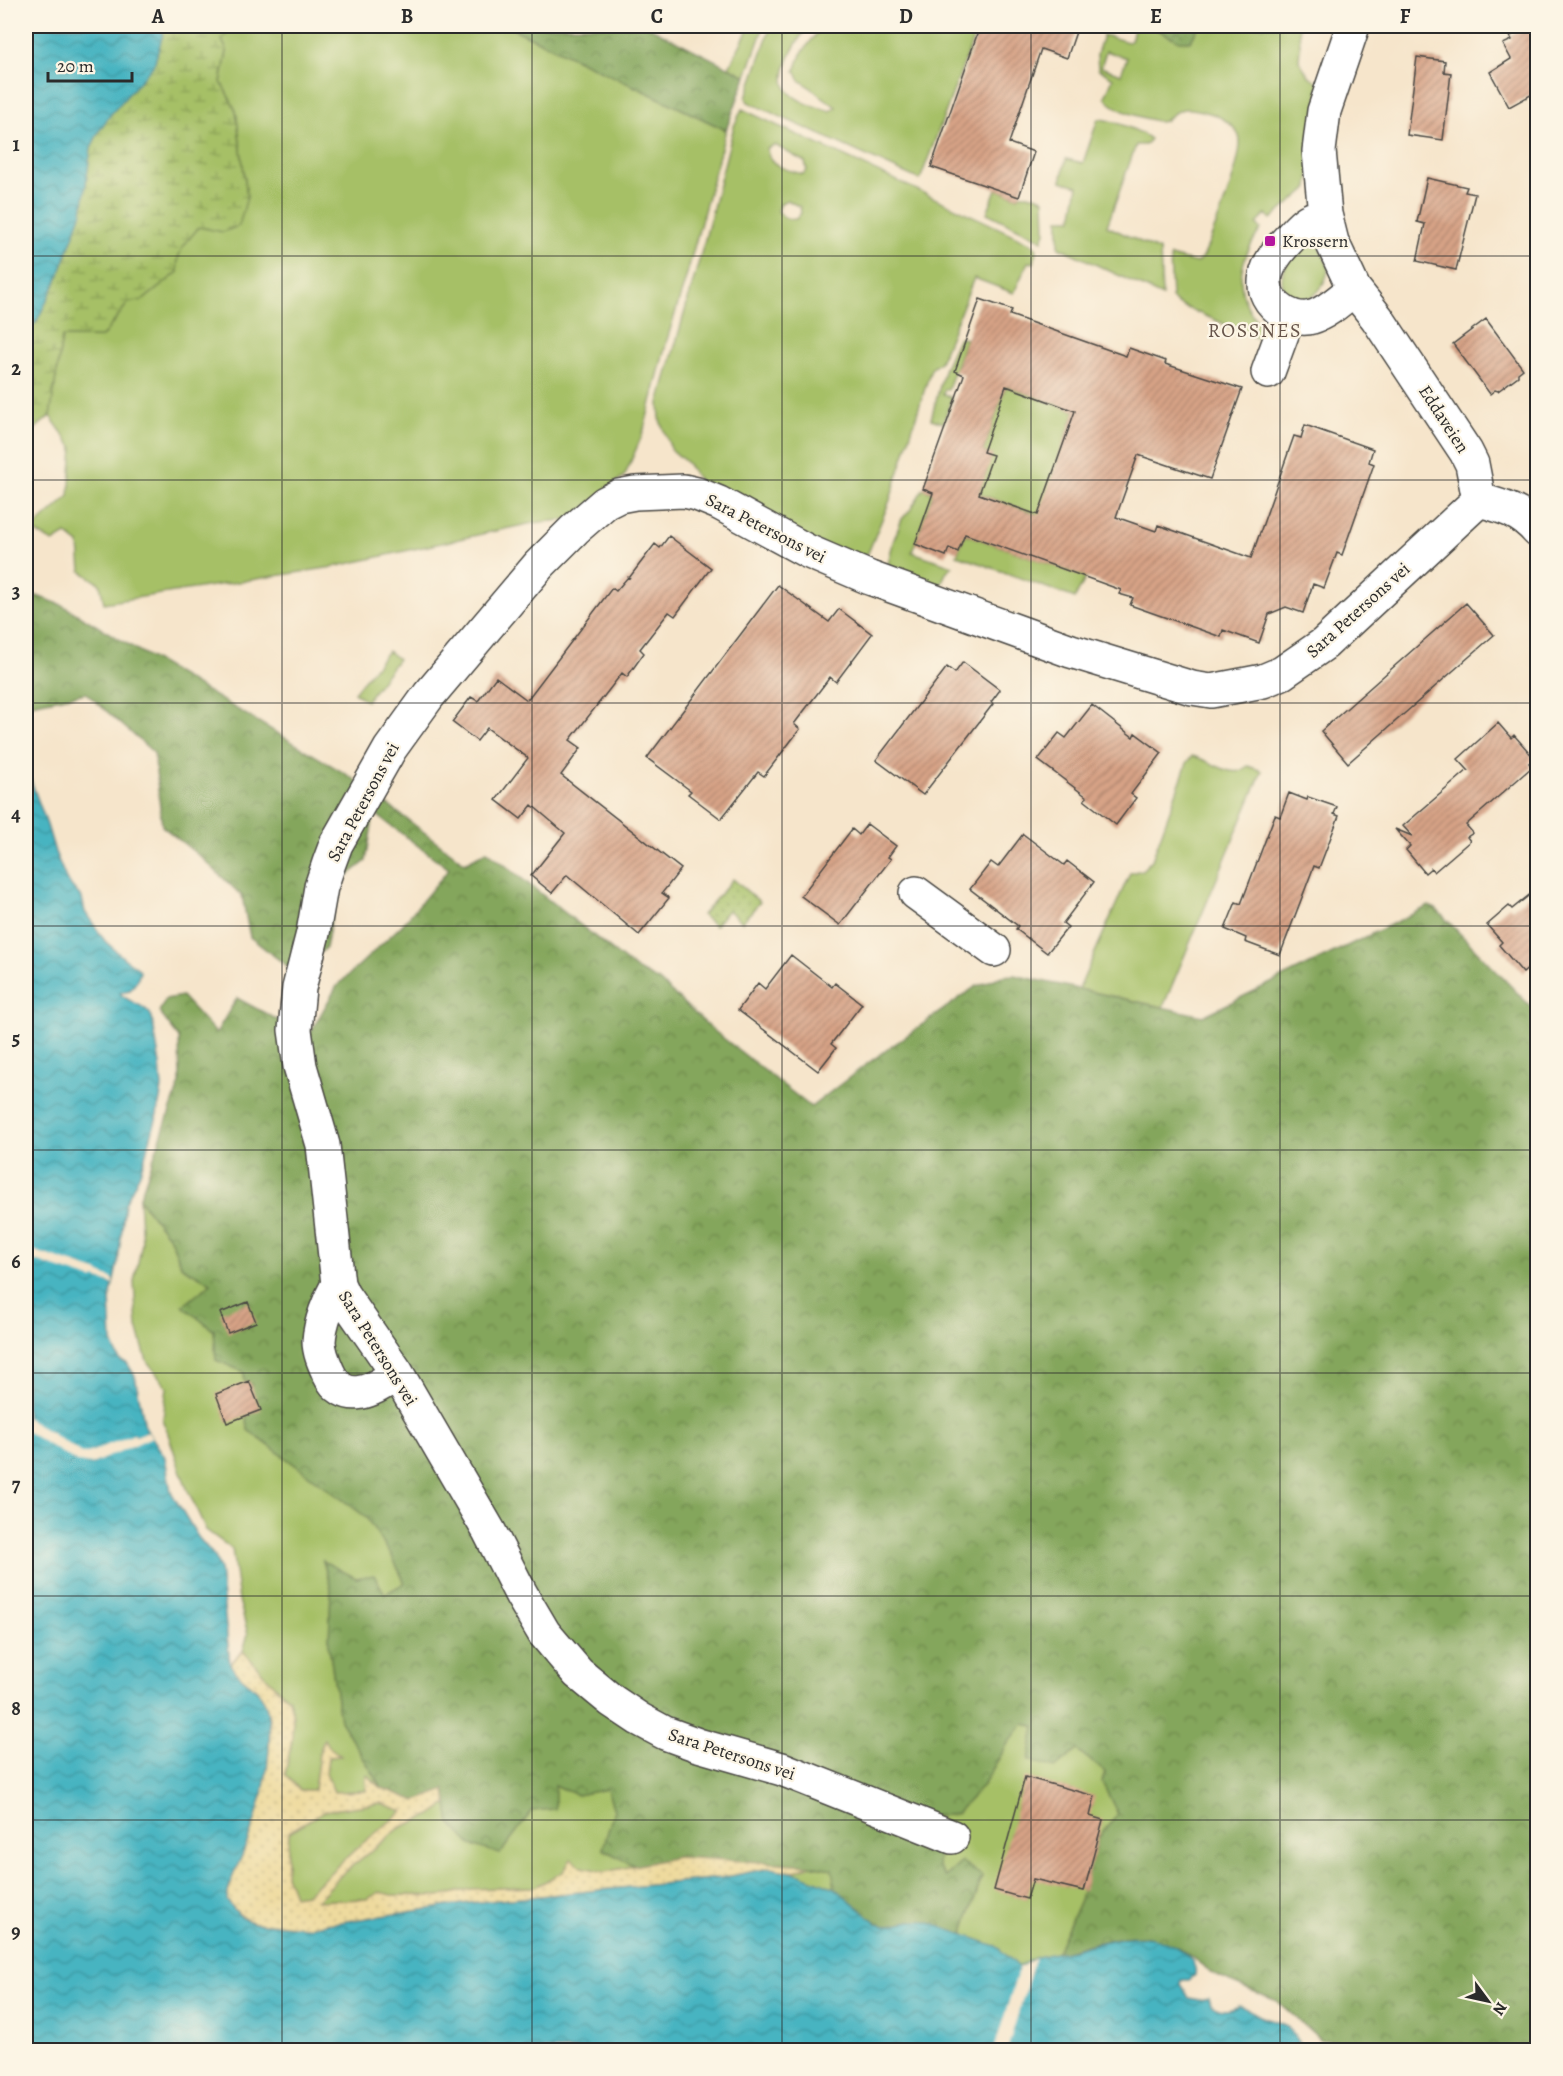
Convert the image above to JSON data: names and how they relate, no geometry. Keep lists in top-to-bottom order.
{
  "streets": {
    "street": ["Eddaveien", "Sara Petersons vei"]
  },
  "crossings": [
    ["Eddaveien", "Sara Petersons vei"]
  ],
  "districts": ["ROSSNES"],
  "places": {
    "transit": ["Krossern"]
  },
  "scale_bar": "20 m",
  "north": "bottom right",
  "grid": {
    "columns": [
      "A",
      "B",
      "C",
      "D",
      "E",
      "F"
    ],
    "rows": [
      "1",
      "2",
      "3",
      "4",
      "5",
      "6",
      "7",
      "8",
      "9"
    ]
  }
}
